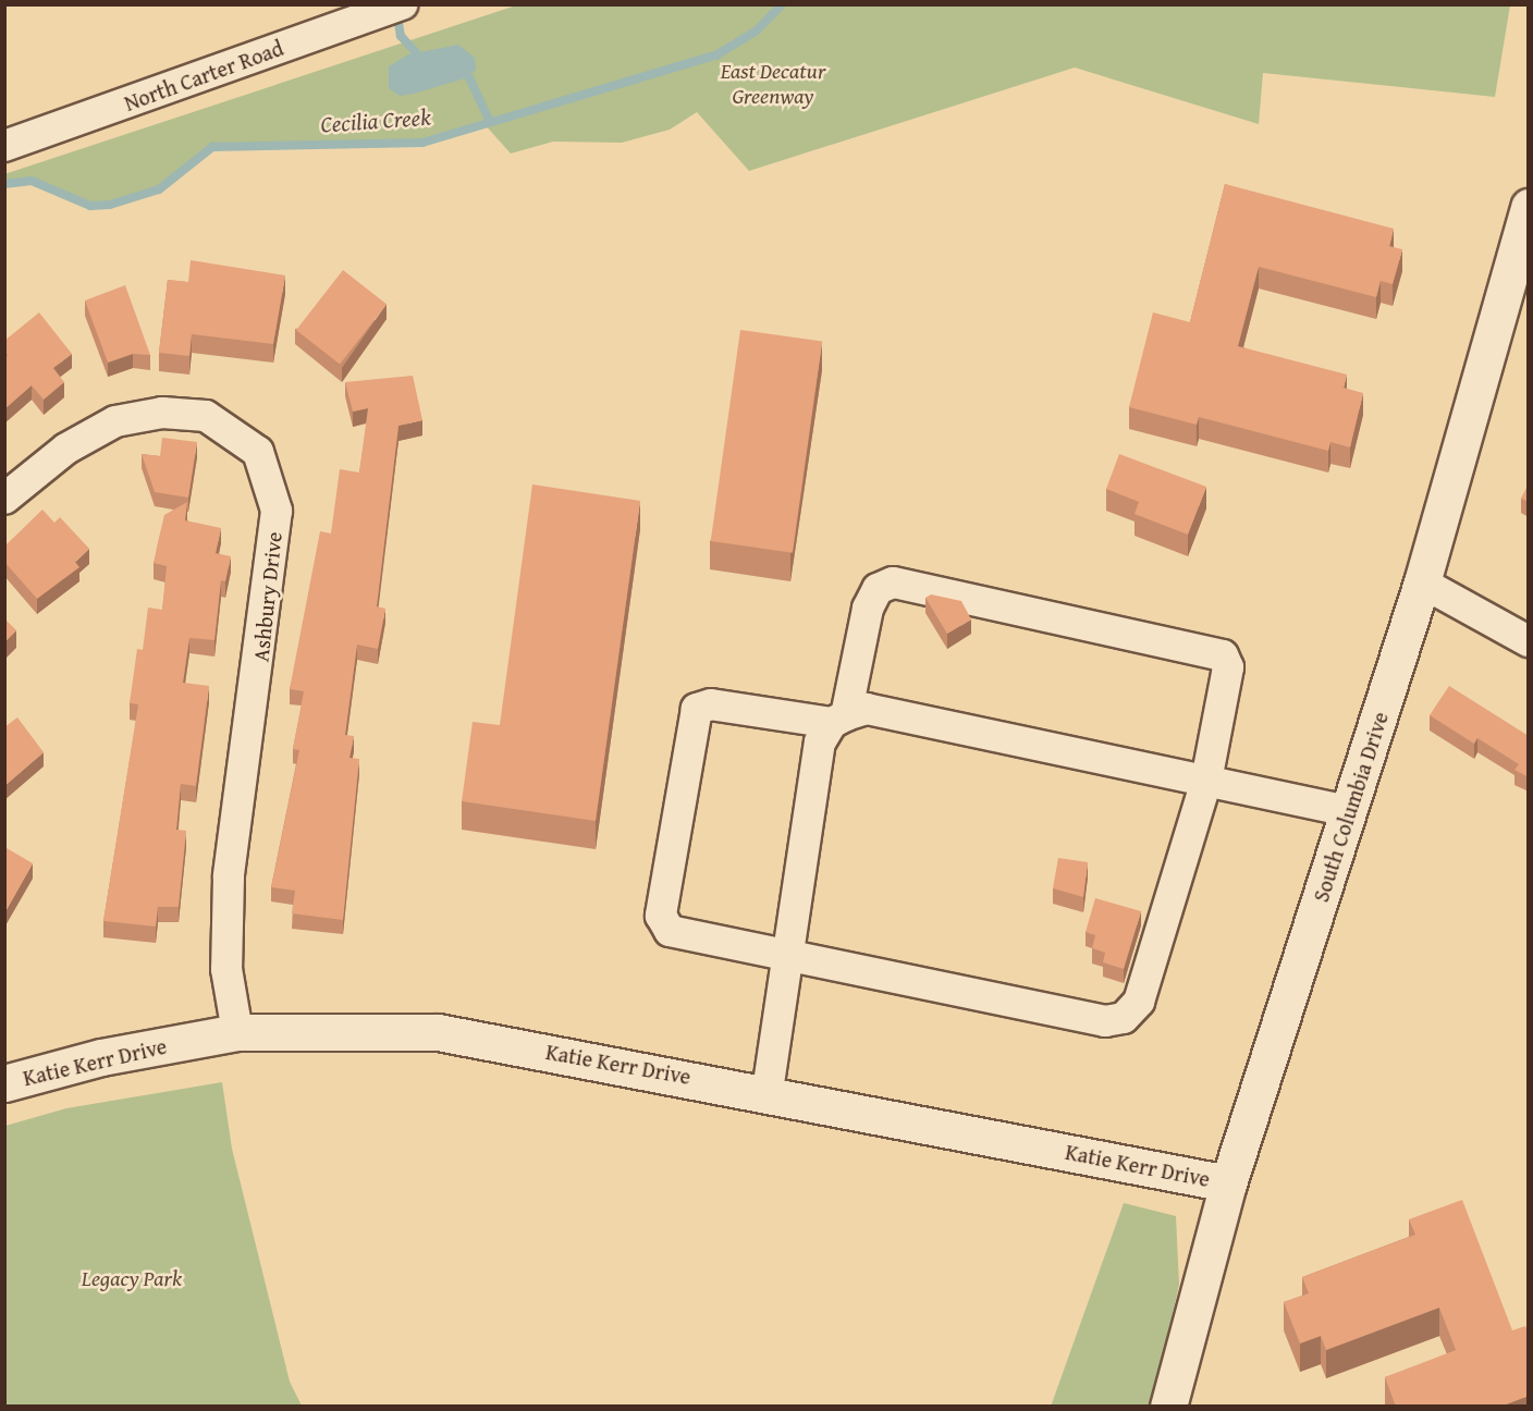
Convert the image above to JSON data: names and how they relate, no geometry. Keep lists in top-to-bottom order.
{
  "streets": {
    "main road": ["South Columbia Drive", "Katie Kerr Drive"],
    "street": ["North Carter Road", "Ashbury Drive"]
  },
  "crossings": [
    ["Ashbury Drive", "Katie Kerr Drive"],
    ["South Columbia Drive", "Katie Kerr Drive"]
  ],
  "water": ["Cecilia Creek"],
  "parks": ["East Decatur Greenway", "Legacy Park"]
}
